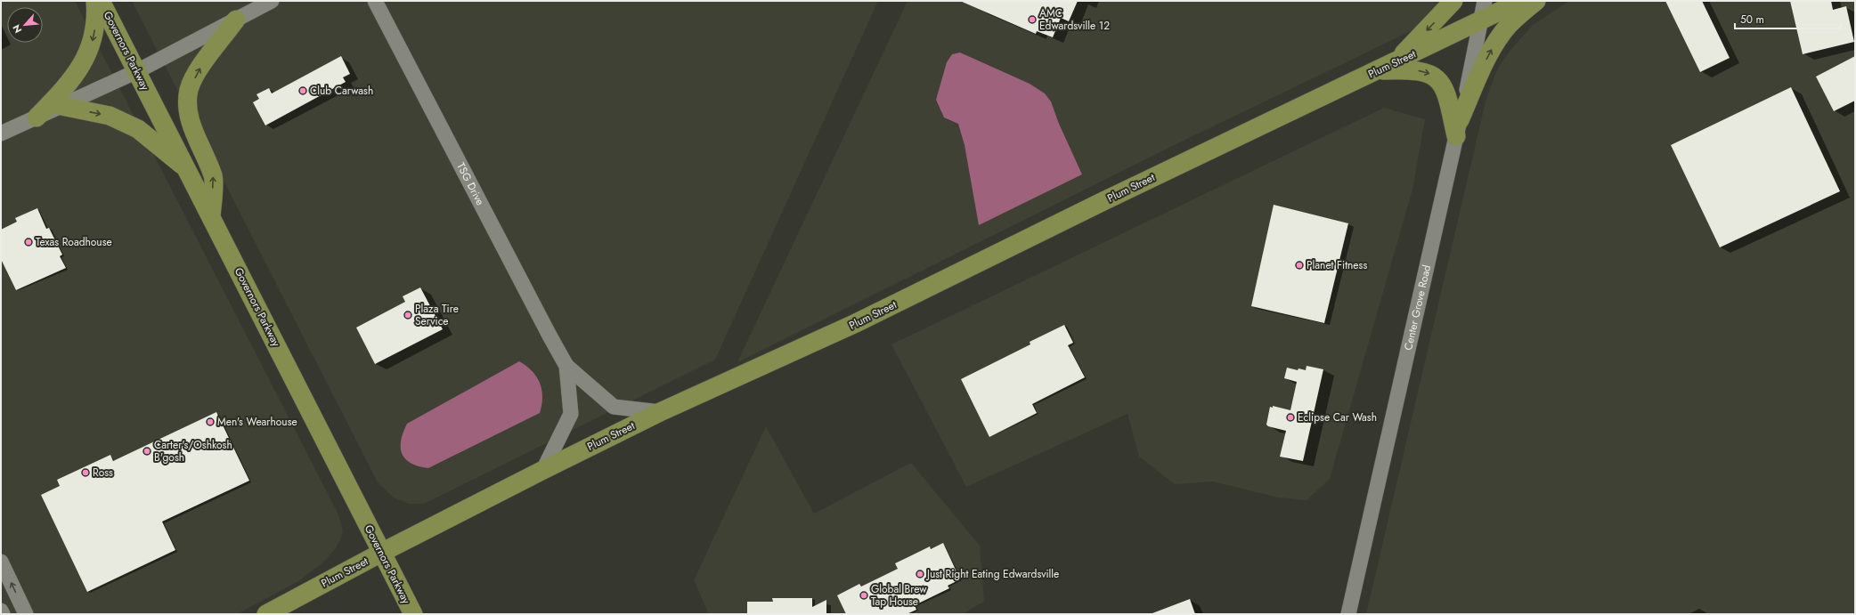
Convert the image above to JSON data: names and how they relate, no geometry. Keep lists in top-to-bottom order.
{
  "streets": {
    "main road": ["Governors Parkway", "Plum Street"],
    "street": ["TSG Drive", "Center Grove Road"]
  },
  "crossings": [
    ["Governors Parkway", "Plum Street"],
    ["Plum Street", "TSG Drive"],
    ["Plum Street", "Center Grove Road"]
  ],
  "places": [
    "AMC Edwardsville 12",
    "Club Carwash",
    "Texas Roadhouse",
    "Planet Fitness",
    "Plaza Tire Service",
    "Eclipse Car Wash",
    "Men's Wearhouse",
    "Carter's/Oshkosh B'gosh",
    "Ross",
    "Just Right Eating Edwardsville",
    "Global Brew Tap House"
  ],
  "scale_bar": "50 m",
  "north": "bottom left"
}
